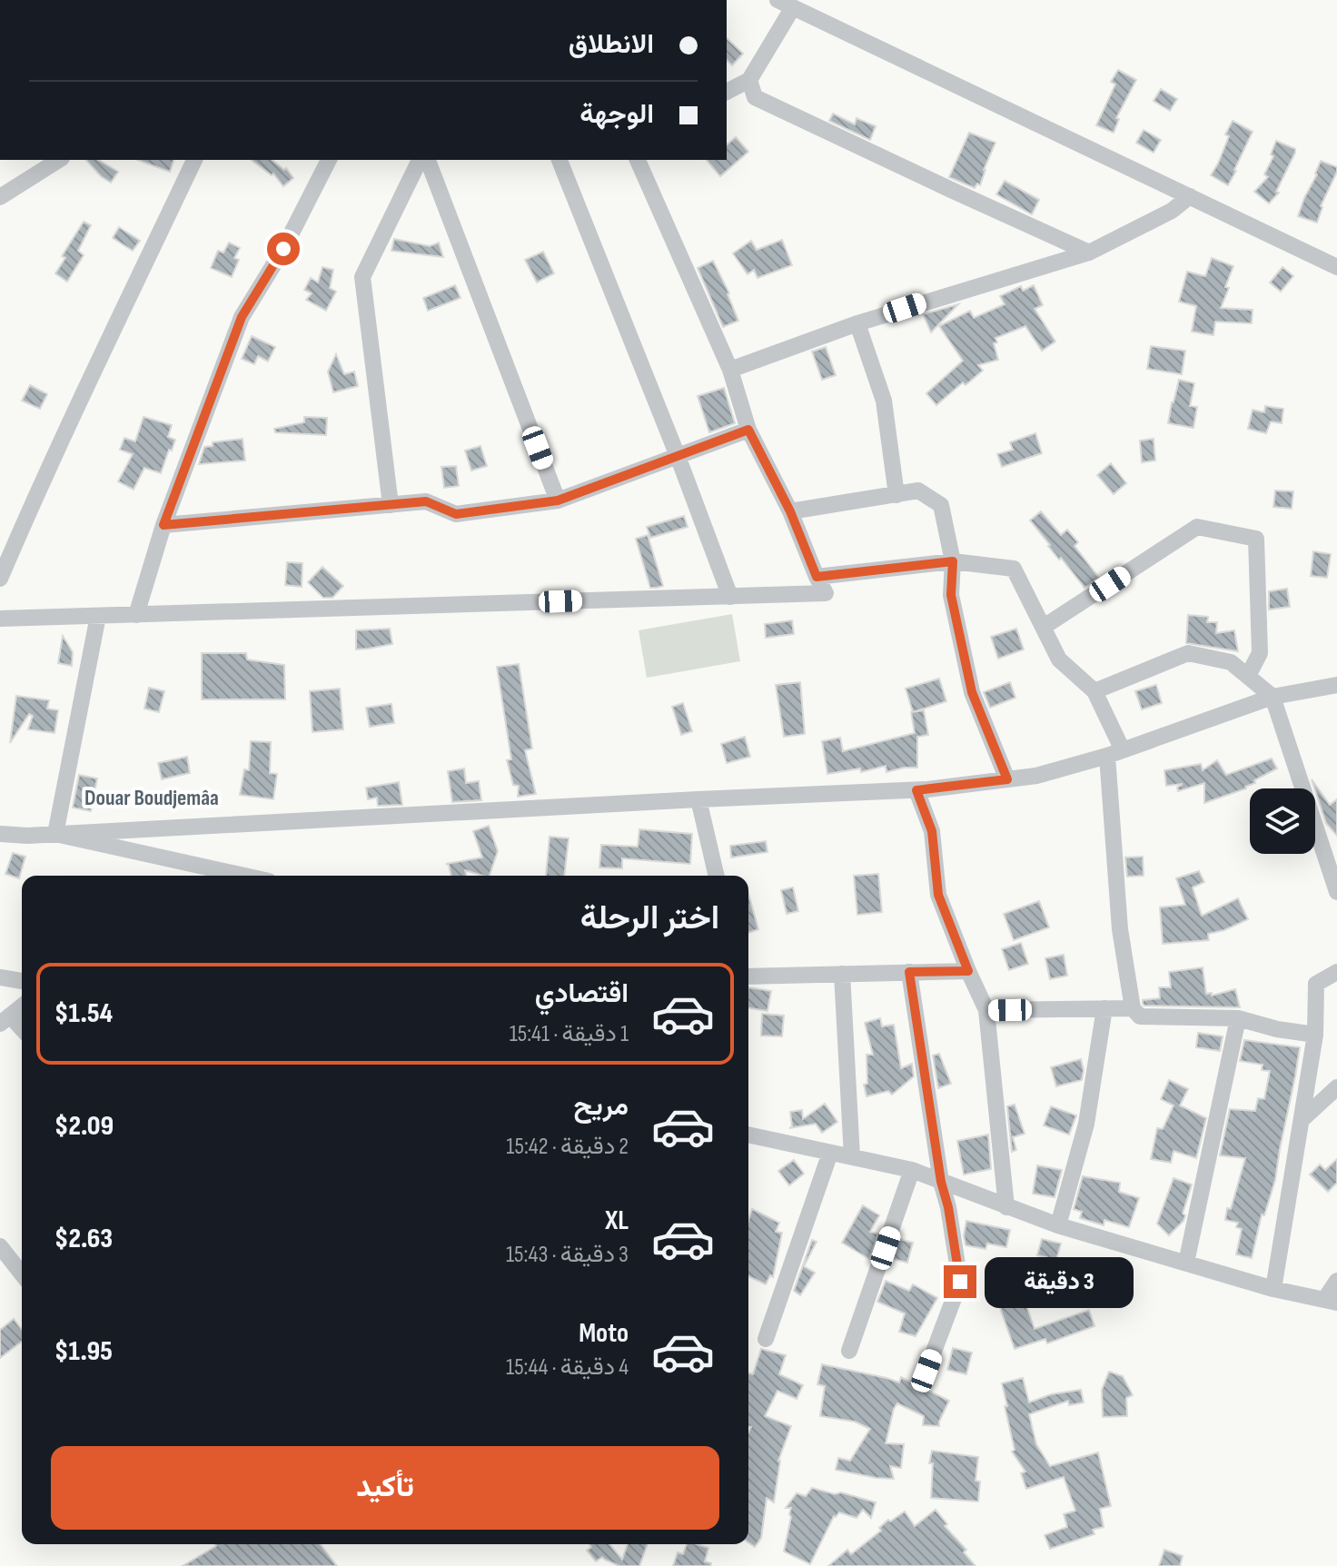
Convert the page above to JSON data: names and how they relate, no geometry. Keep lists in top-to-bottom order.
{
  "districts": ["Douar Boudjemâa"],
  "page": {
    "banner": ["الانطلاق", "الوجهة"],
    "heading": "اختر الرحلة",
    "list": [
      {
        "name": "اقتصادي",
        "note": "1 دقيقة · 15:41",
        "value": "$1.54"
      },
      {
        "name": "مريح",
        "note": "2 دقيقة · 15:42",
        "value": "$2.09"
      },
      {
        "name": "XL",
        "note": "3 دقيقة · 15:43",
        "value": "$2.63"
      },
      {
        "name": "Moto",
        "note": "4 دقيقة · 15:44",
        "value": "$1.95"
      }
    ],
    "bubble": "3 دقيقة",
    "buttons": "تأكيد"
  }
}
